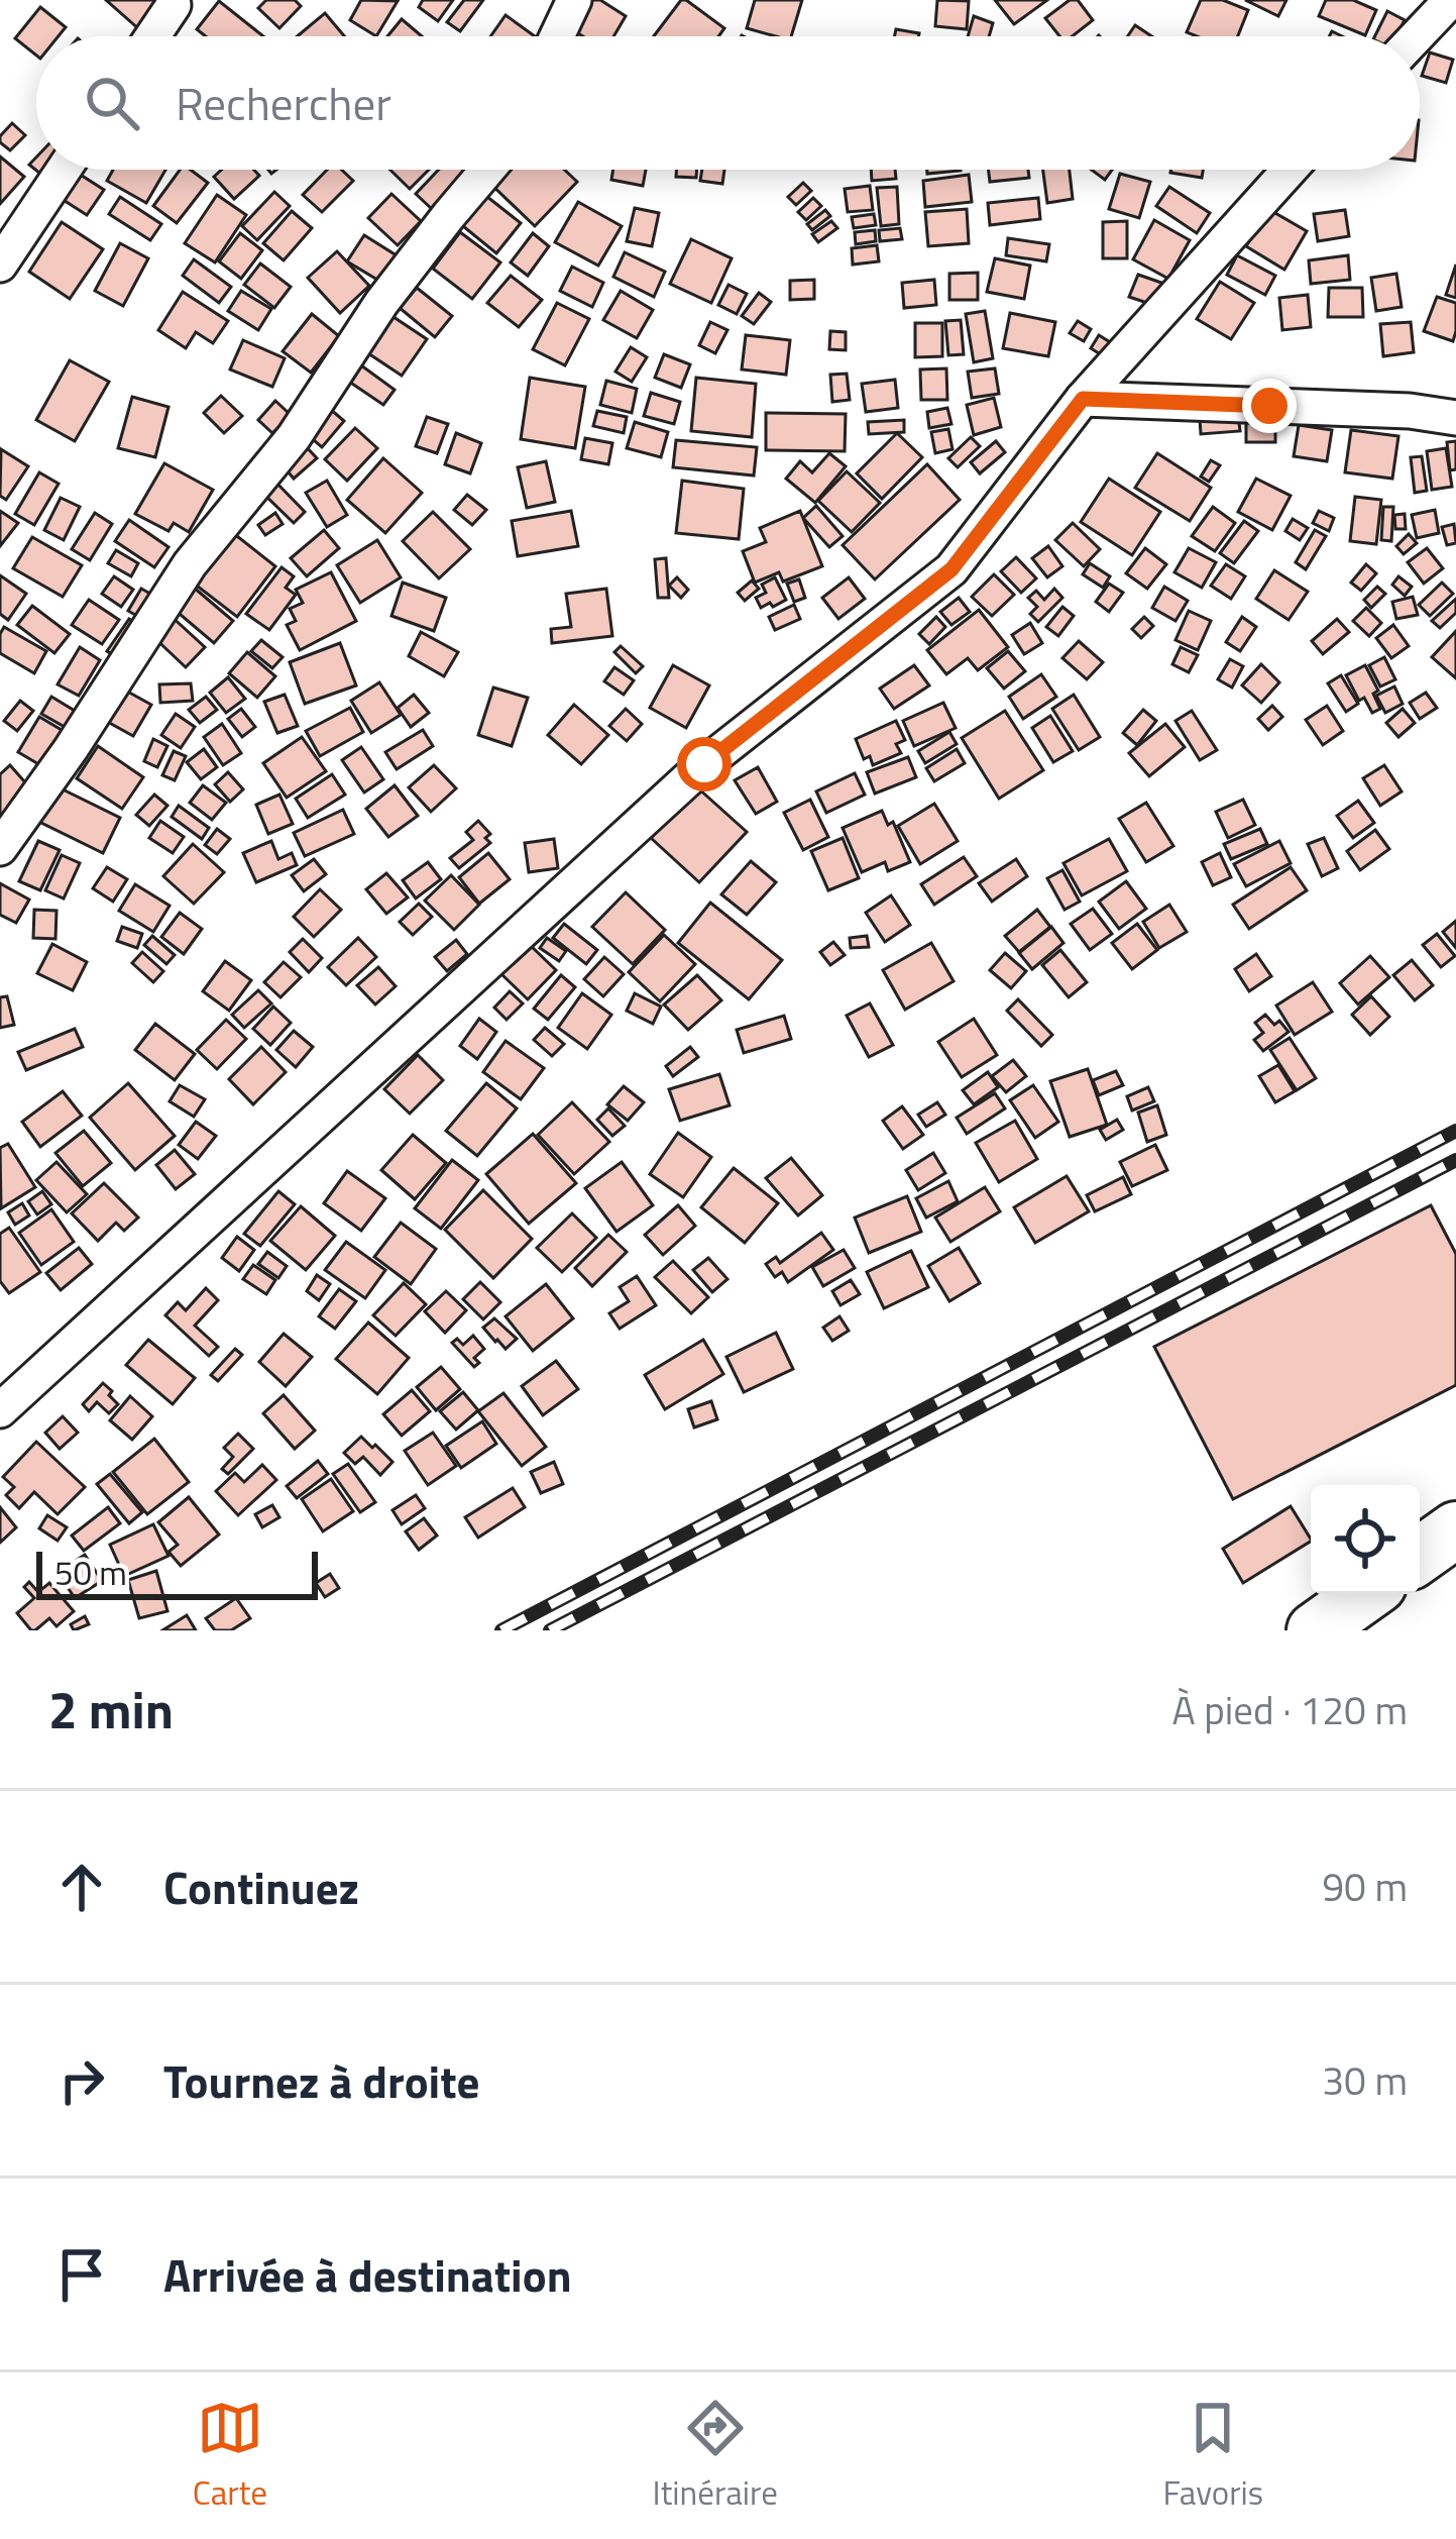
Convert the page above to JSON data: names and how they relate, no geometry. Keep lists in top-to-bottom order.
{
  "scale_bar": "50 m",
  "page": {
    "search": "Rechercher",
    "scale": "50 m",
    "heading": ["2 min", "À pied · 120 m"],
    "list": [
      ["Continuez", "90 m"],
      ["Tournez à droite", "30 m"],
      "Arrivée à destination"
    ],
    "nav": ["Carte", "Itinéraire", "Favoris"]
  }
}
